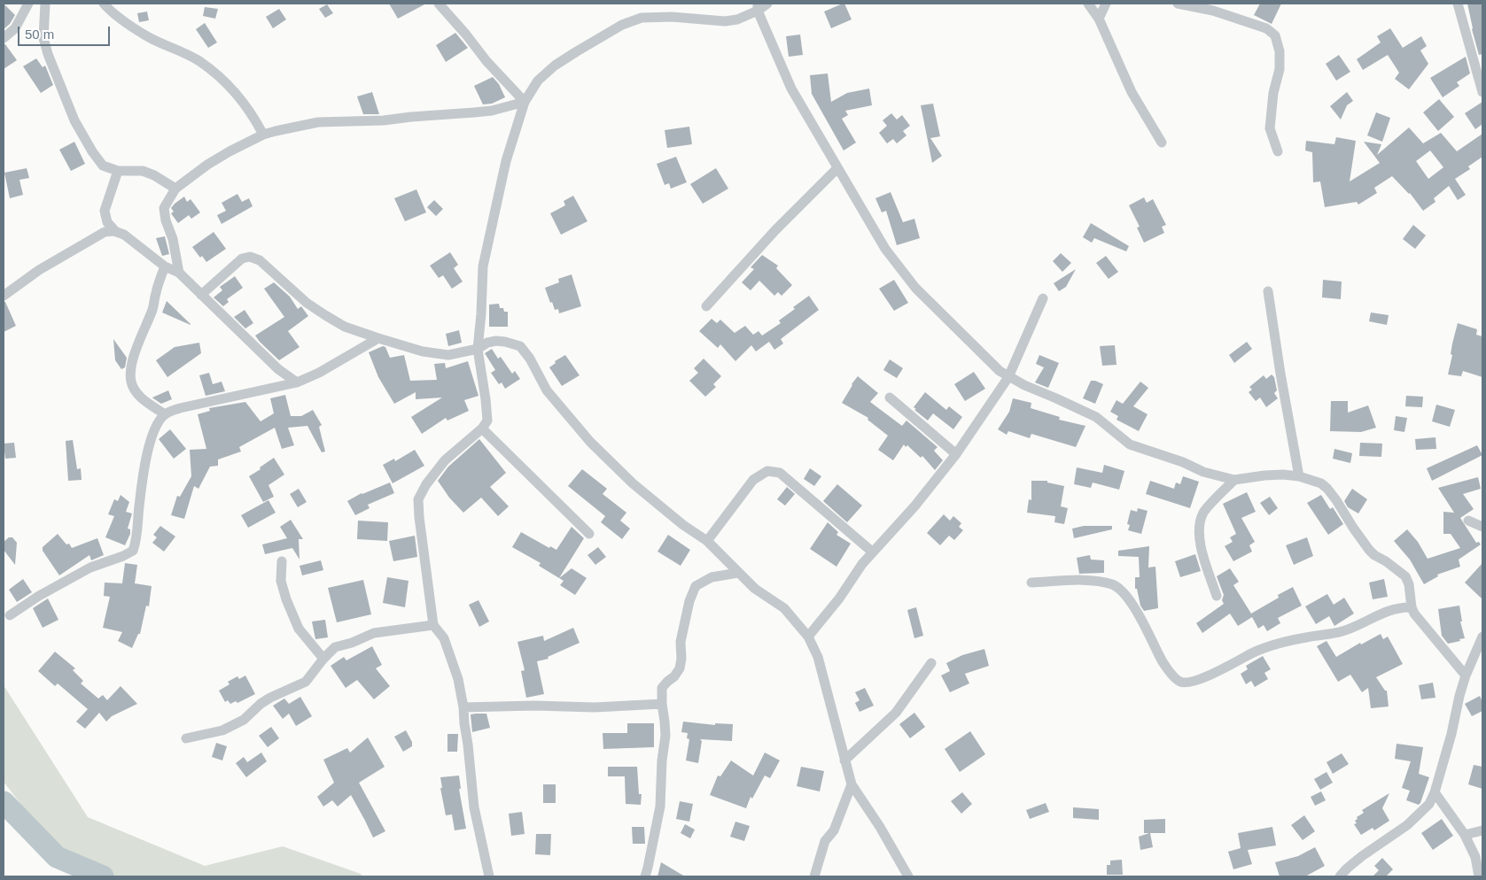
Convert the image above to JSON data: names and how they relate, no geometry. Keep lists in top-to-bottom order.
{
  "scale_bar": "50 m"
}
